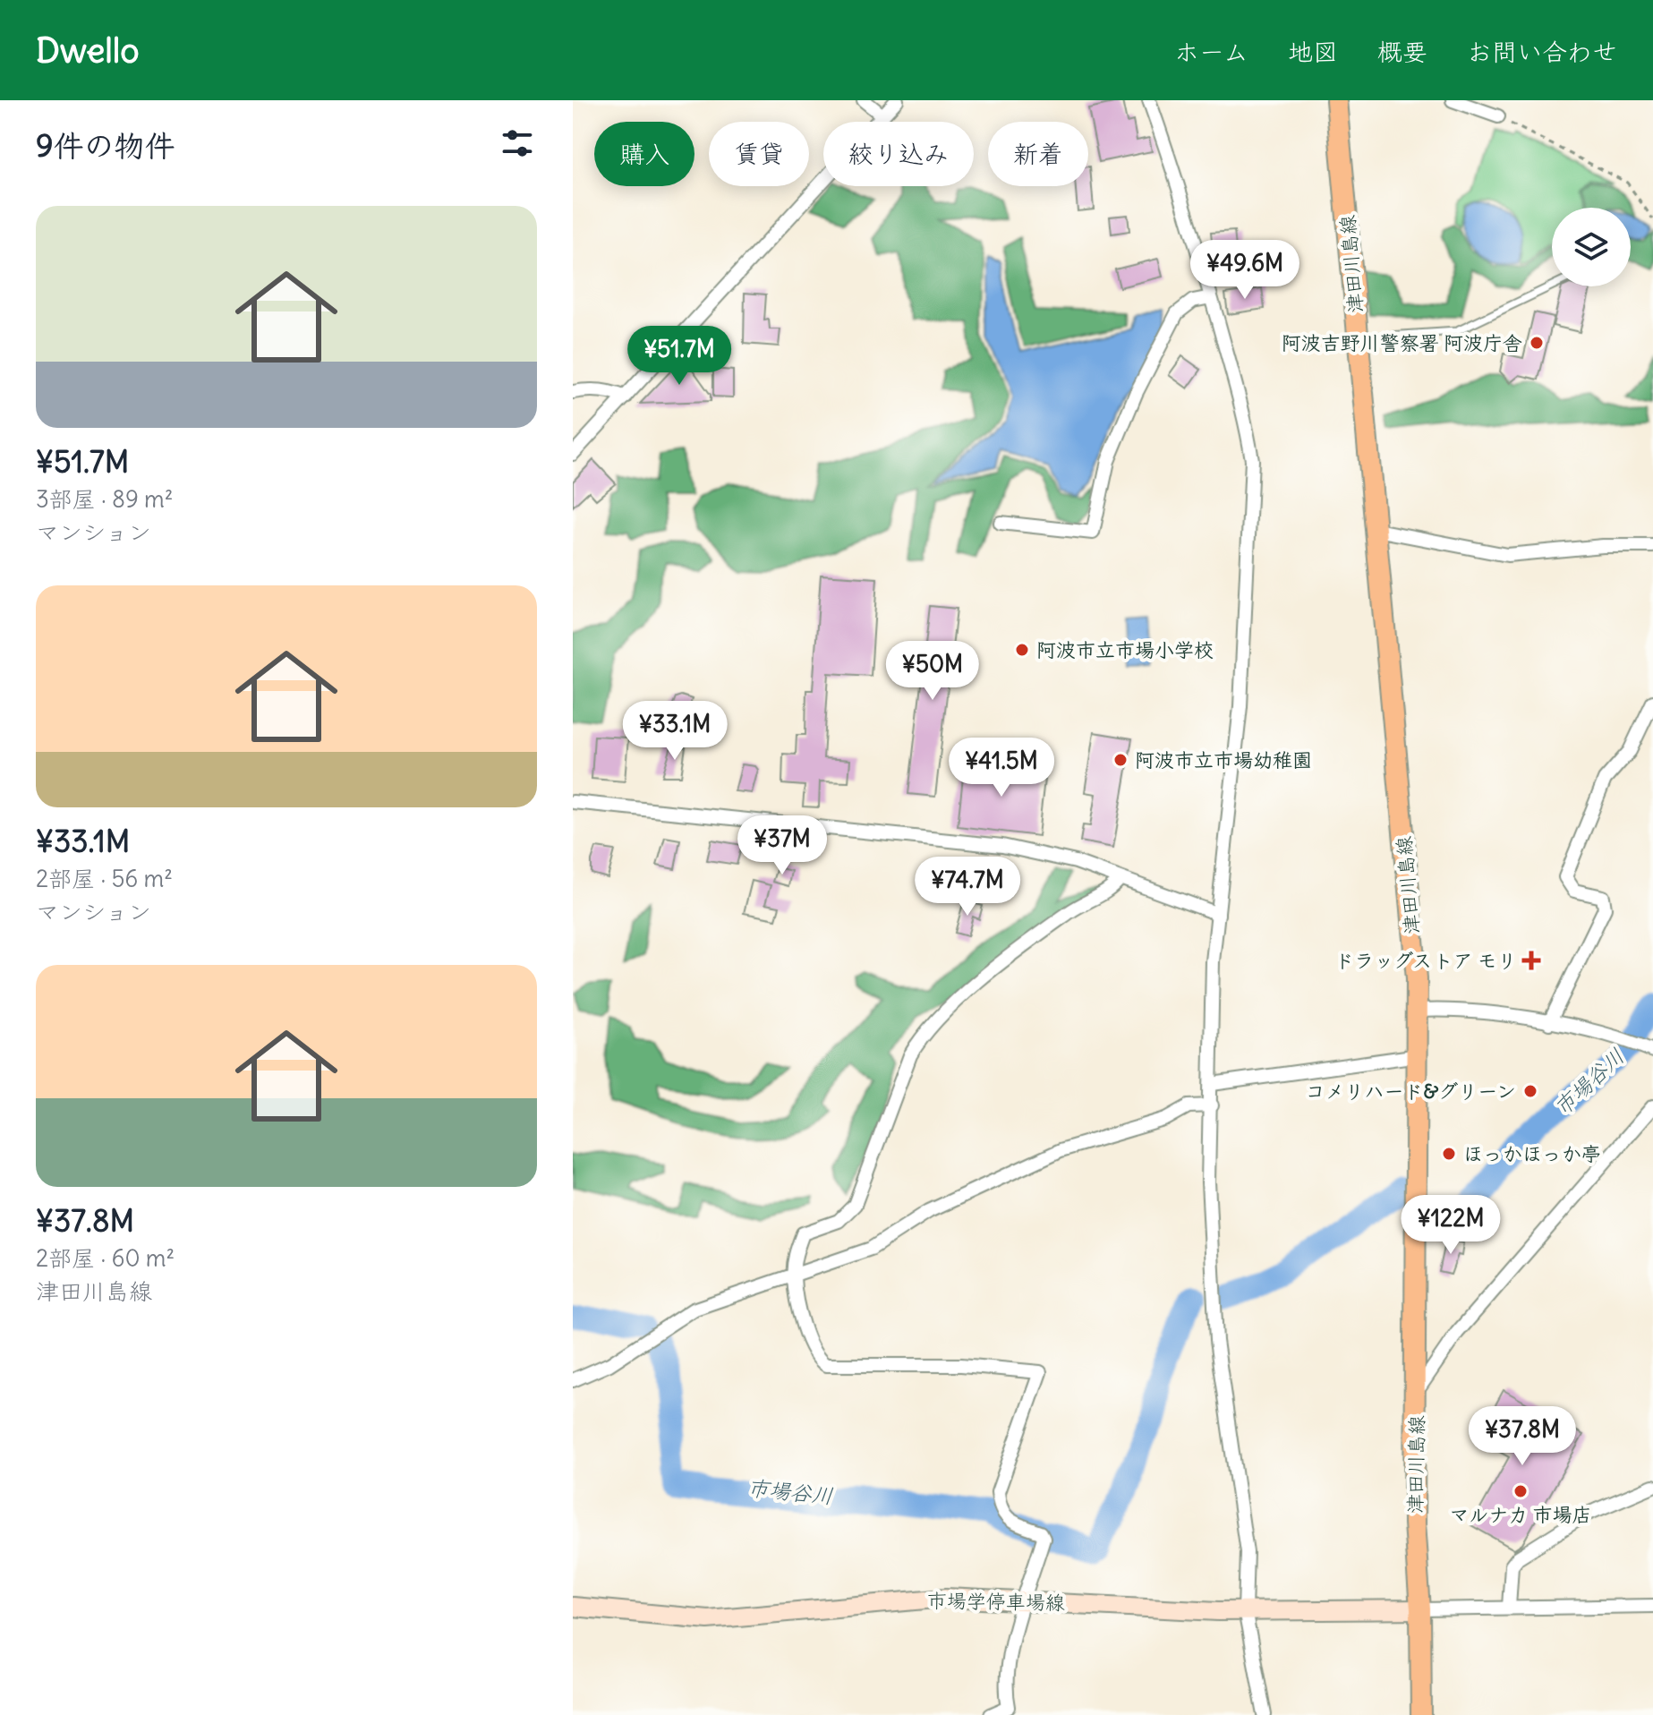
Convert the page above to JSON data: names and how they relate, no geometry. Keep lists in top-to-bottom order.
{
  "streets": {
    "main road": ["津田川島線", "市場学停車場線"]
  },
  "crossings": [
    ["津田川島線", "市場学停車場線"]
  ],
  "water": ["市場谷川"],
  "places": {
    "other": [
      "阿波吉野川警察署 阿波庁舎",
      "阿波市立市場小学校",
      "阿波市立市場幼稚園",
      "コメリハード&グリーン",
      "ほっかほっか亭",
      "マルナカ 市場店"
    ],
    "health": ["ドラッグストア モリ"]
  },
  "page": {
    "header": "Dwello",
    "nav": [
      "ホーム",
      "地図",
      "概要",
      "お問い合わせ"
    ],
    "heading": "9件の物件",
    "chip": [
      "購入",
      "賃貸",
      "絞り込み",
      "新着"
    ],
    "list": [
      {
        "name": "¥51.7M",
        "note": "3部屋 · 89 m² · マンション"
      },
      {
        "name": "¥33.1M",
        "note": "2部屋 · 56 m² · マンション"
      },
      {
        "name": "¥37.8M",
        "note": "2部屋 · 60 m² · 津田川島線"
      }
    ],
    "price": [
      "¥49.6M",
      "¥51.7M",
      "¥50M",
      "¥33.1M",
      "¥41.5M",
      "¥37M",
      "¥74.7M",
      "¥122M",
      "¥37.8M"
    ]
  }
}
